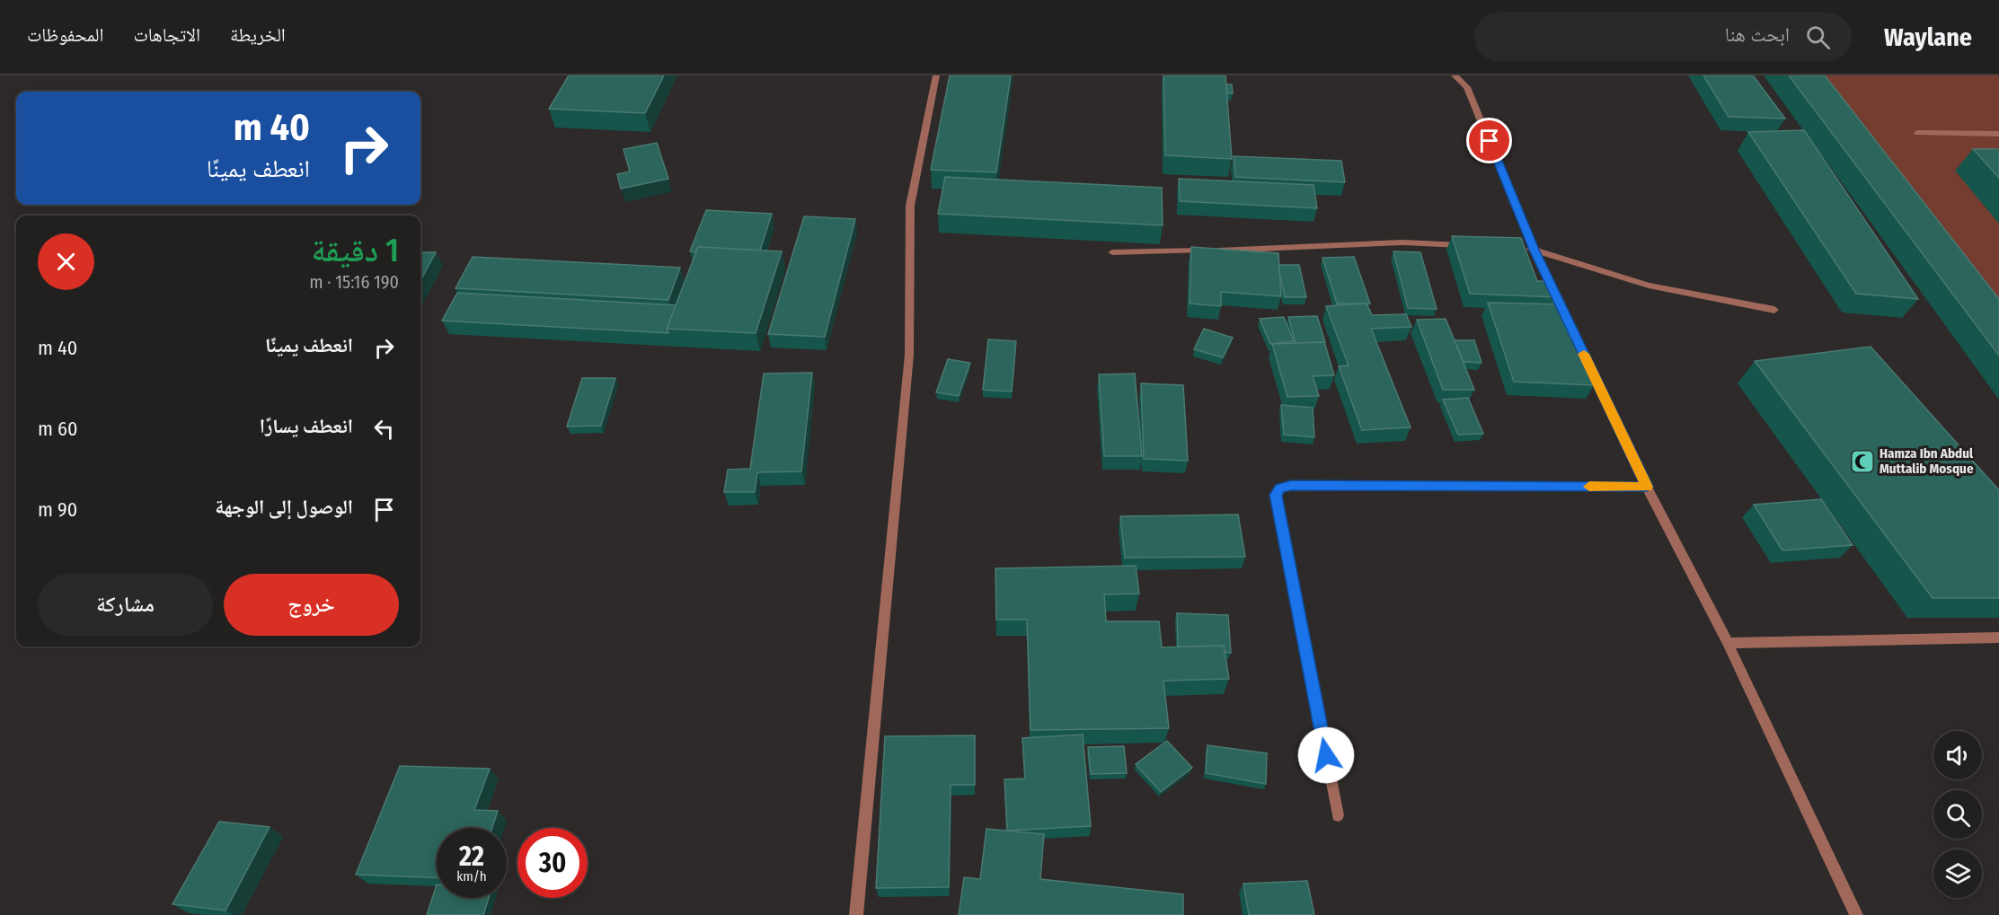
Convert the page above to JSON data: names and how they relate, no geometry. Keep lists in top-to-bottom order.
{
  "places": {
    "mosque": ["Hamza Ibn Abdul Muttalib Mosque"]
  },
  "page": {
    "header": "Waylane",
    "search": "ابحث هنا",
    "nav": ["الخريطة", "الاتجاهات", "المحفوظات"],
    "turn": ["40 m", "انعطف يمينًا"],
    "heading": ["1 دقيقة", "190 m · 15:16"],
    "list": [
      {
        "name": "انعطف يمينًا",
        "value": "40 m"
      },
      {
        "name": "انعطف يسارًا",
        "value": "60 m"
      },
      {
        "name": "الوصول إلى الوجهة",
        "value": "90 m"
      }
    ],
    "buttons": ["خروج", "مشاركة"],
    "speed": "22 km/h",
    "limit": "30"
  }
}
